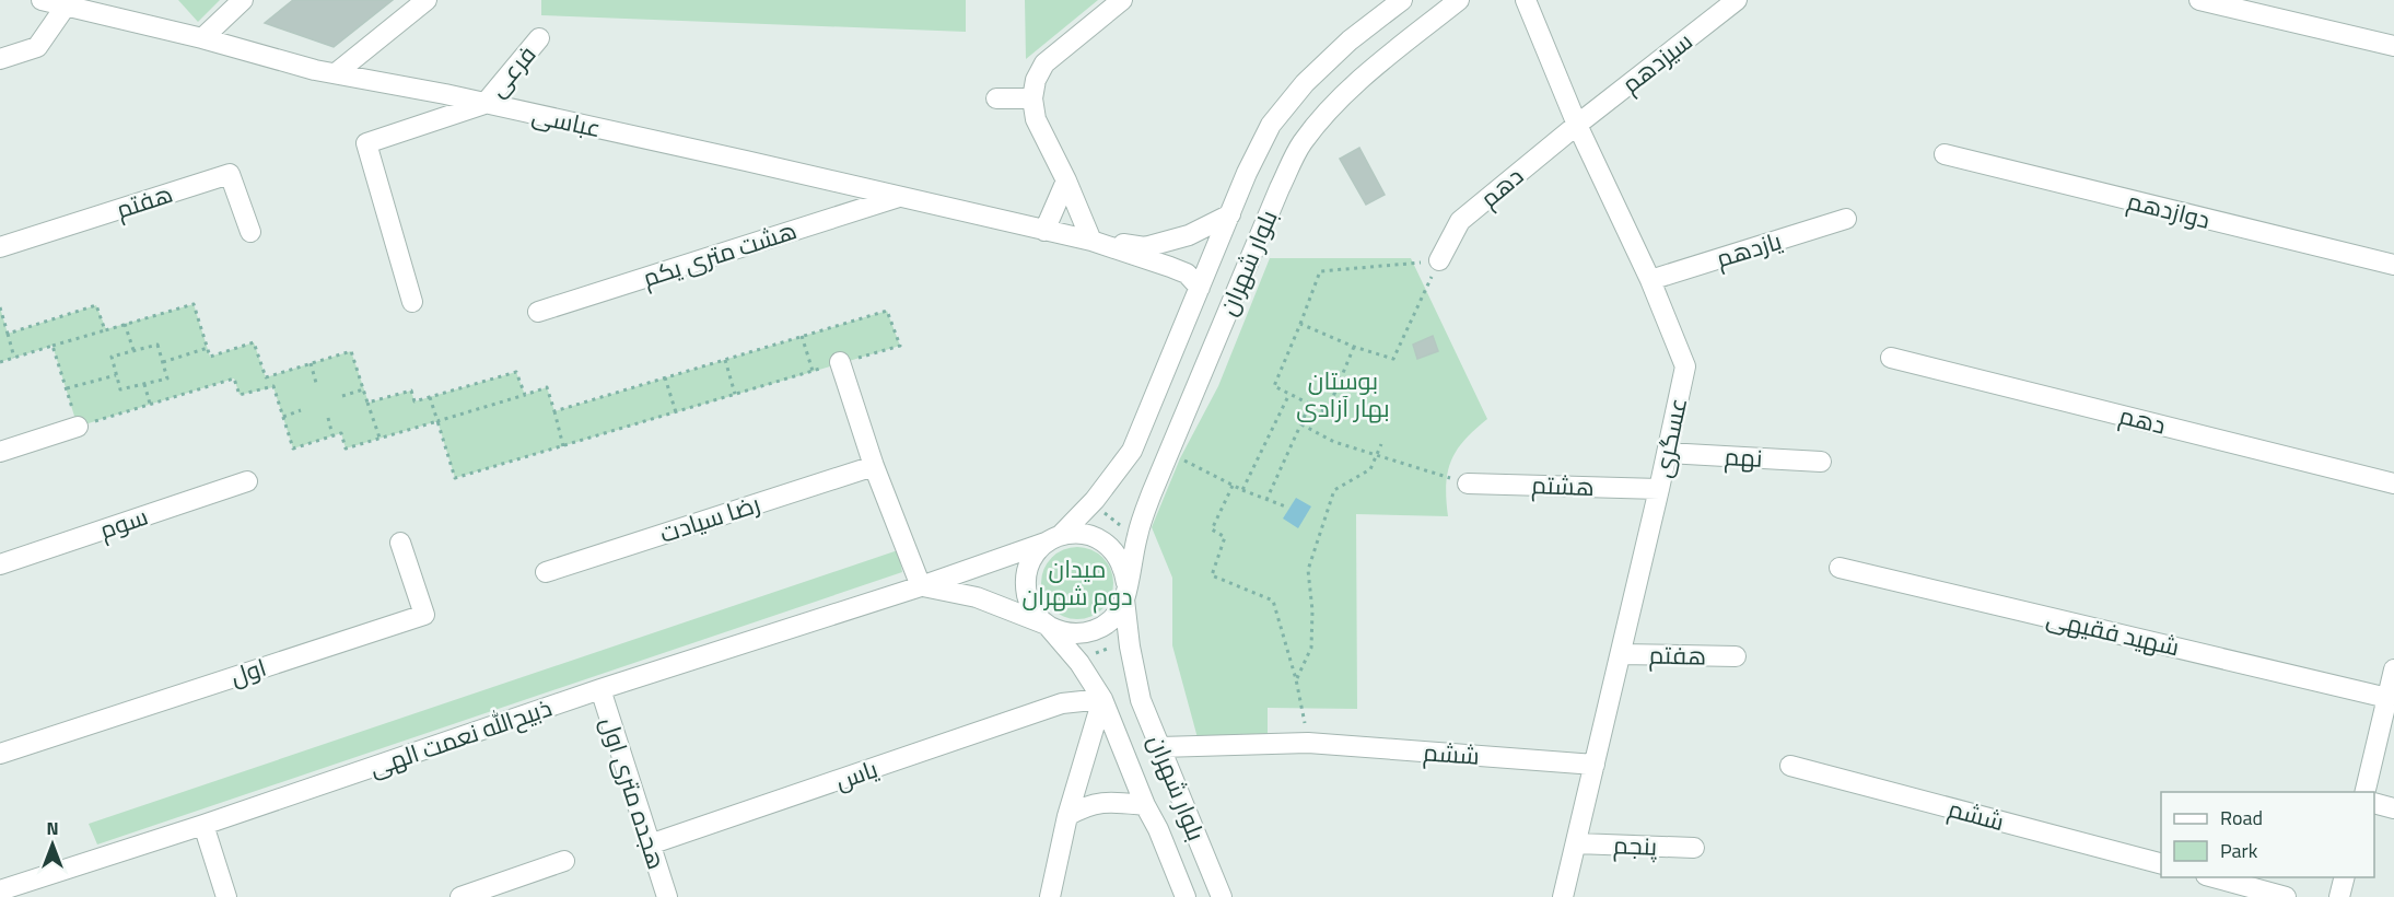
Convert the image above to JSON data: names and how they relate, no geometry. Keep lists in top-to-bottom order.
{
  "streets": {
    "street": [
      "سیزدهم",
      "فرعی",
      "عباسی",
      "دهم",
      "هفتم",
      "دوازدهم",
      "یازدهم",
      "هشت متری یکم",
      "بلوار شهران",
      "عسگری",
      "نهم",
      "هشتم",
      "رضا سیادت",
      "سوم",
      "شهید فقیهی",
      "اول",
      "ذبیح‌الله نعمت الهی",
      "ششم",
      "یاس",
      "هجده متری اول",
      "پنجم"
    ]
  },
  "crossings": [
    ["سیزدهم", "دهم"],
    ["سیزدهم", "عسگری"],
    ["فرعی", "عباسی"],
    ["عباسی", "هشت متری یکم"],
    ["دهم", "عسگری"],
    ["هفتم", "عسگری"],
    ["یازدهم", "عسگری"],
    ["بلوار شهران", "ذبیح‌الله نعمت الهی"],
    ["بلوار شهران", "ششم"],
    ["بلوار شهران", "یاس"],
    ["عسگری", "نهم"],
    ["عسگری", "هشتم"],
    ["عسگری", "ششم"],
    ["عسگری", "پنجم"],
    ["ذبیح‌الله نعمت الهی", "هجده متری اول"],
    ["یاس", "هجده متری اول"]
  ],
  "parks": ["بوستان بهار آزادی", "میدان دوم شهران"],
  "legend": ["Road", "Park"],
  "north": "top"
}
